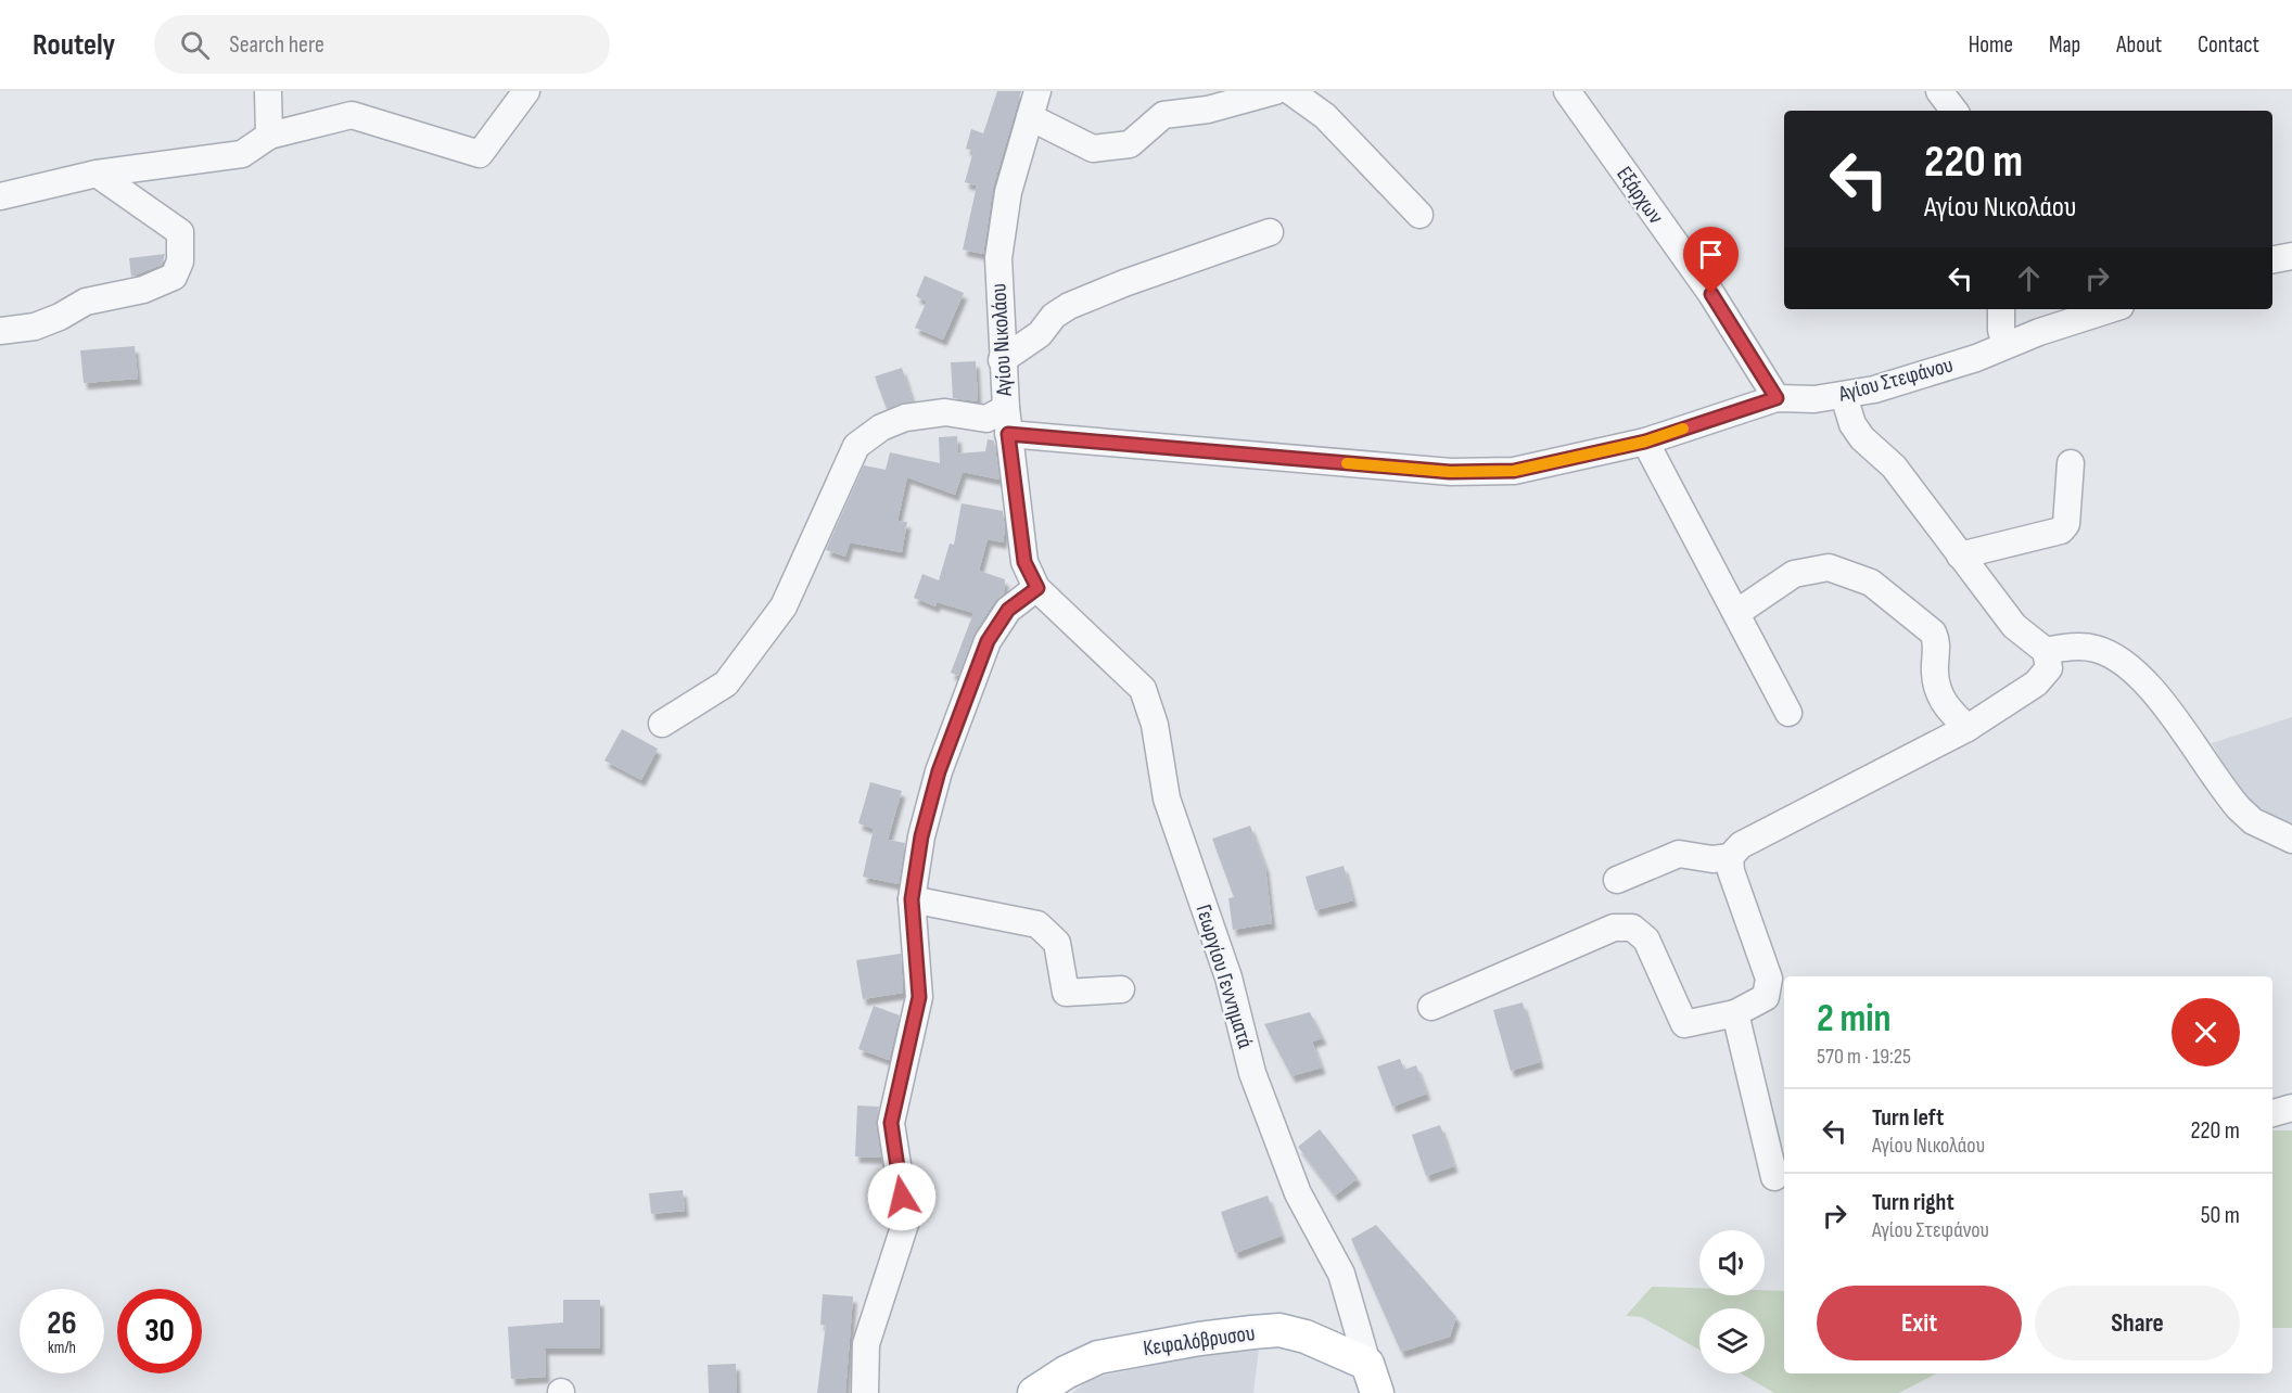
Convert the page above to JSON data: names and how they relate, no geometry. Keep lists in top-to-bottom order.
{
  "streets": {
    "main road": ["Κεφαλόβρυσου"],
    "street": [
      "Εξάρχων",
      "Αγίου Νικολάου",
      "Αγίου Στεφάνου",
      "Γεωργίου Γεννηματά"
    ]
  },
  "crossings": [
    ["Εξάρχων", "Αγίου Στεφάνου"],
    ["Αγίου Νικολάου", "Αγίου Στεφάνου"],
    ["Αγίου Νικολάου", "Γεωργίου Γεννηματά"],
    ["Γεωργίου Γεννηματά", "Κεφαλόβρυσου"]
  ],
  "page": {
    "header": "Routely",
    "search": "Search here",
    "nav": [
      "Home",
      "Map",
      "About",
      "Contact"
    ],
    "turn": ["220 m", "Αγίου Νικολάου"],
    "heading": ["2 min", "570 m · 19:25"],
    "list": [
      {
        "name": "Turn left",
        "note": "Αγίου Νικολάου",
        "value": "220 m"
      },
      {
        "name": "Turn right",
        "note": "Αγίου Στεφάνου",
        "value": "50 m"
      }
    ],
    "buttons": ["Exit", "Share"],
    "speed": "26 km/h",
    "limit": "30"
  }
}
